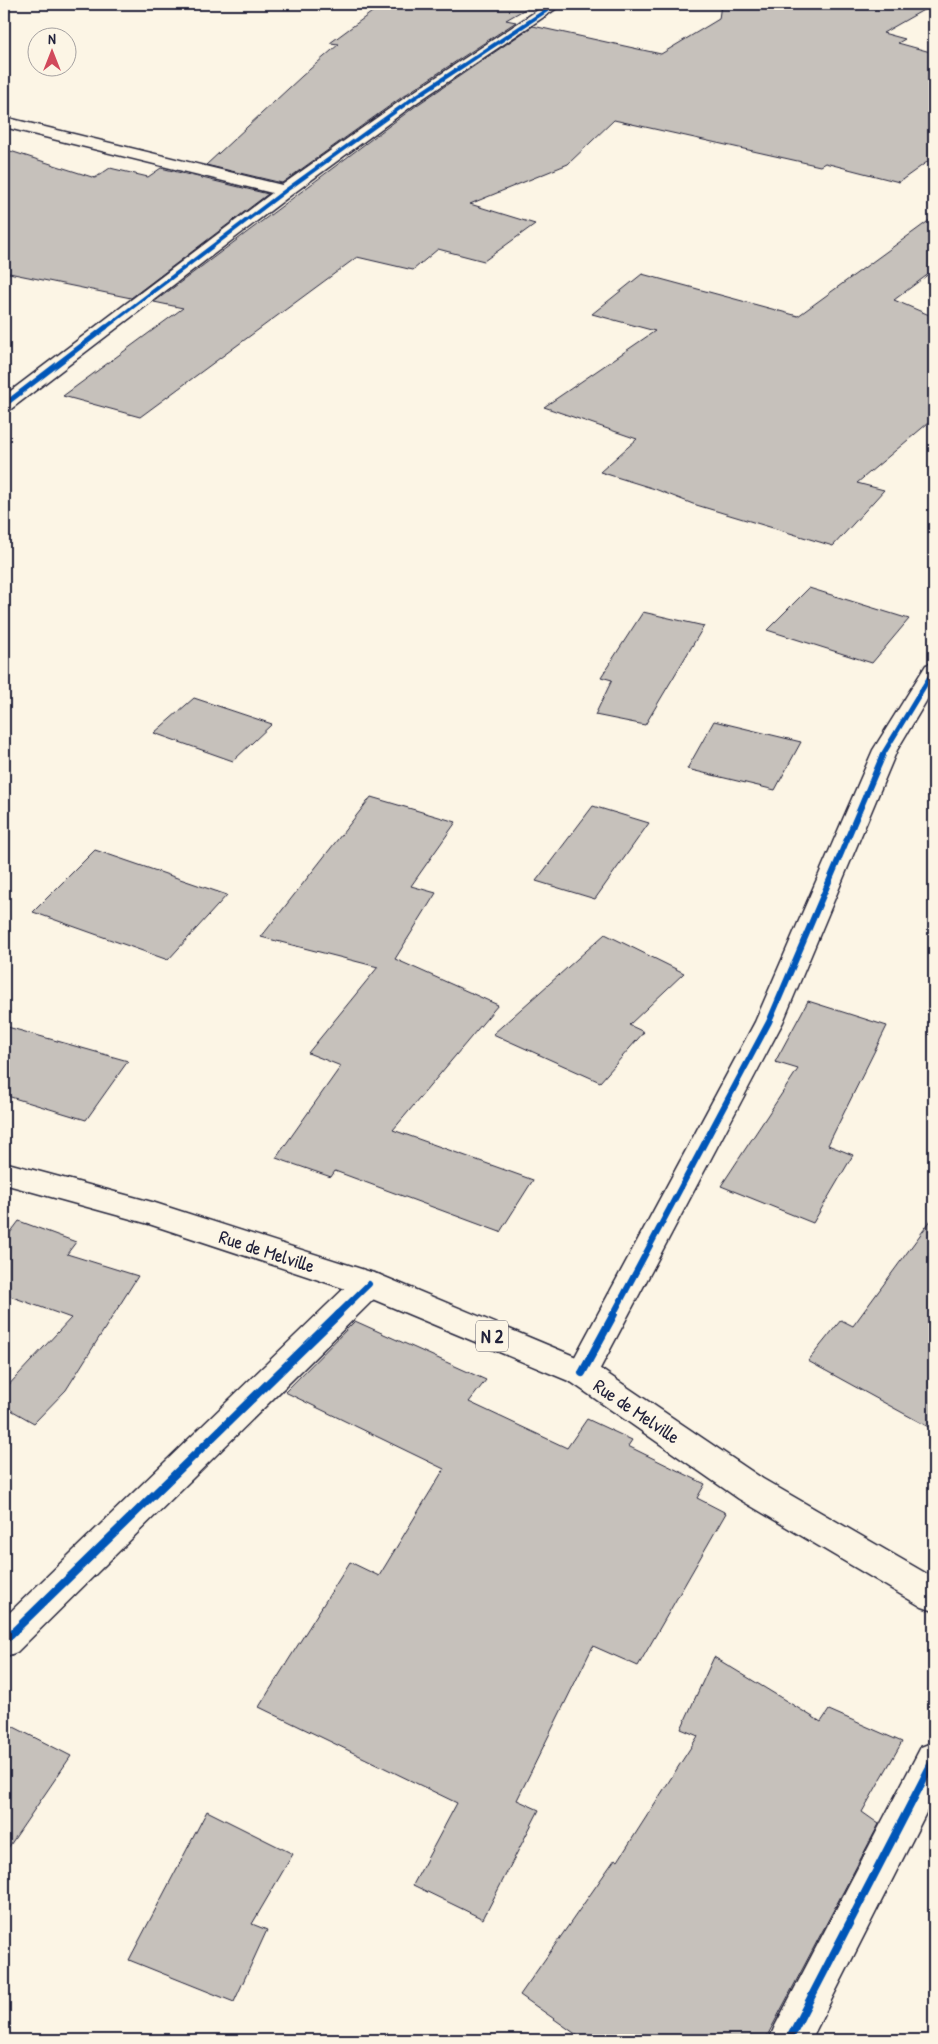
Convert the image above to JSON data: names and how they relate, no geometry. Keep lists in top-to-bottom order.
{
  "streets": {
    "street": ["Rue de Melville", "N 2"]
  },
  "north": "top"
}
